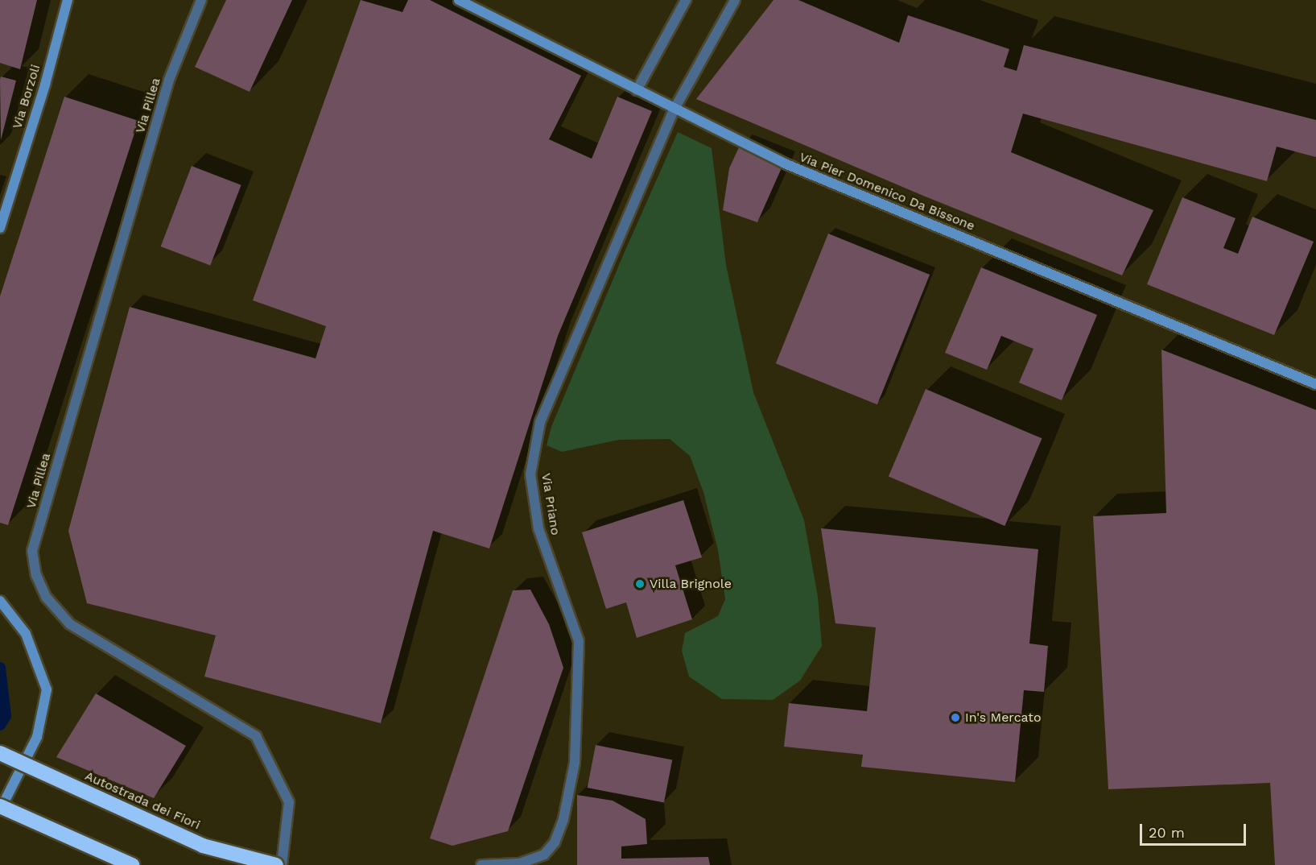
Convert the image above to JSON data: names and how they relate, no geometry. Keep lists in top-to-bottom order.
{
  "streets": {
    "highway": ["Autostrada dei Fiori"],
    "main road": ["Via Borzoli", "Via Pier Domenico Da Bissone"],
    "street": ["Via Pillea", "Via Priano"]
  },
  "crossings": [
    ["Via Pier Domenico Da Bissone", "Via Priano"]
  ],
  "places": ["Villa Brignole", "In's Mercato"],
  "scale_bar": "20 m"
}
